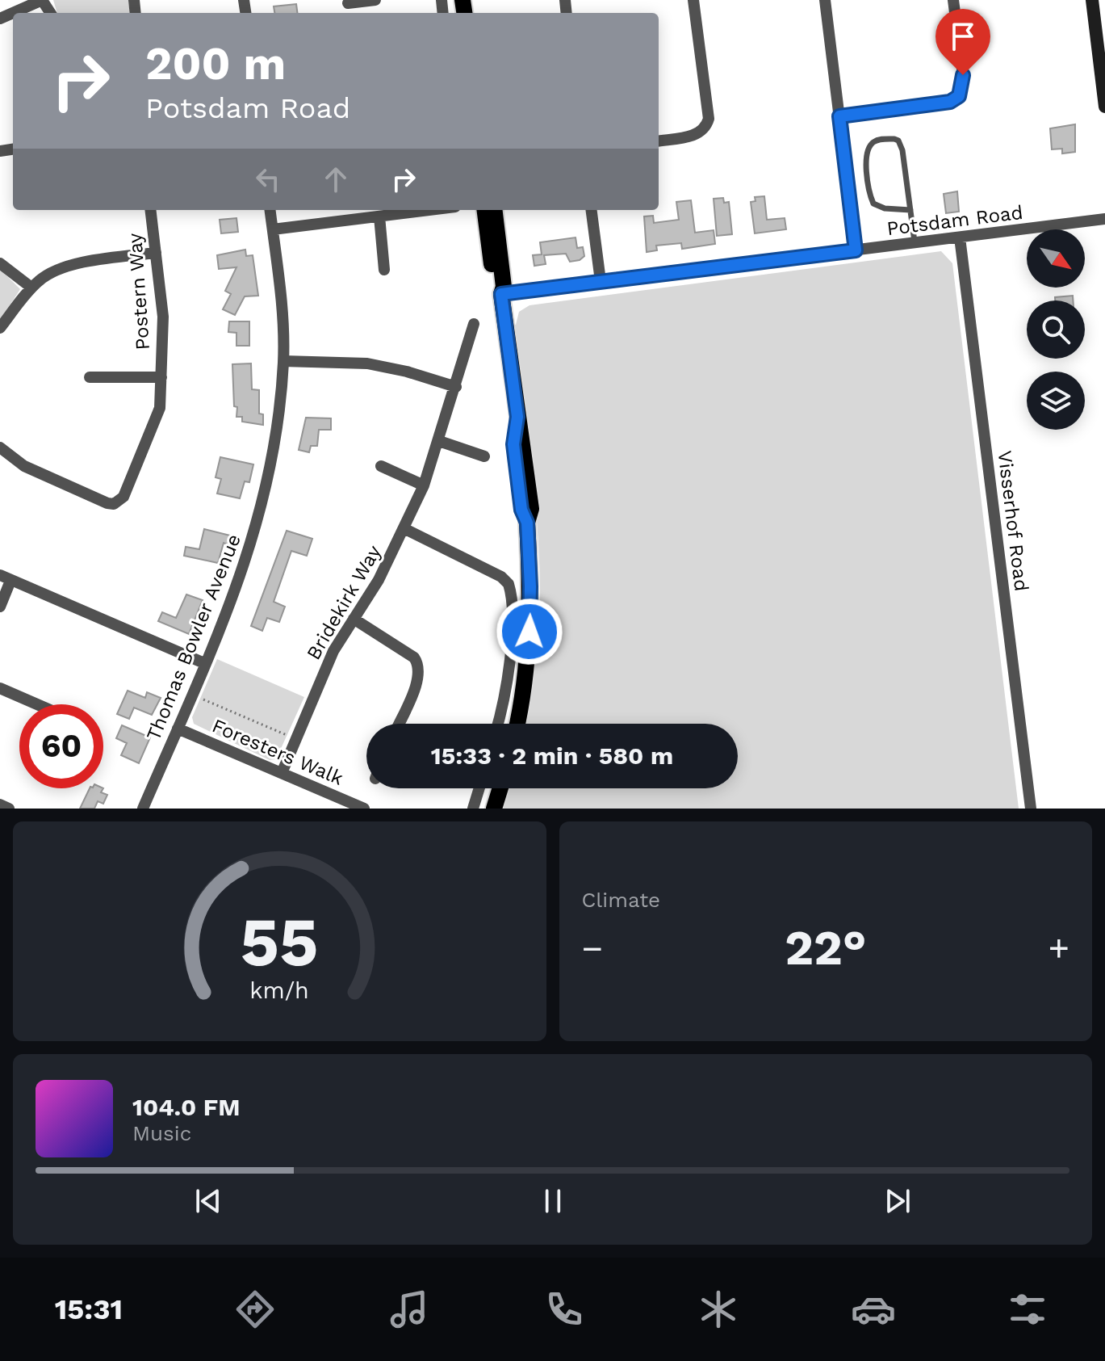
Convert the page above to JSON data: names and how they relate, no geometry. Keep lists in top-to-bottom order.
{
  "streets": {
    "street": [
      "Potsdam Road",
      "Postern Way",
      "Visserhof Road",
      "Bridekirk Way",
      "Thomas Bowler Avenue",
      "Foresters Walk"
    ]
  },
  "crossings": [
    ["Potsdam Road", "Visserhof Road"],
    ["Bridekirk Way", "Foresters Walk"],
    ["Thomas Bowler Avenue", "Foresters Walk"]
  ],
  "north": "bottom right",
  "page": {
    "turn": ["200 m", "Potsdam Road"],
    "limit": "60",
    "trip": "15:33 · 2 min · 580 m",
    "tile": "Climate",
    "heat": ["−", "22°", "+"],
    "song": ["104.0 FM", "Music"],
    "tabs": "15:31",
    "gauge": ["55", "km/h"]
  }
}
